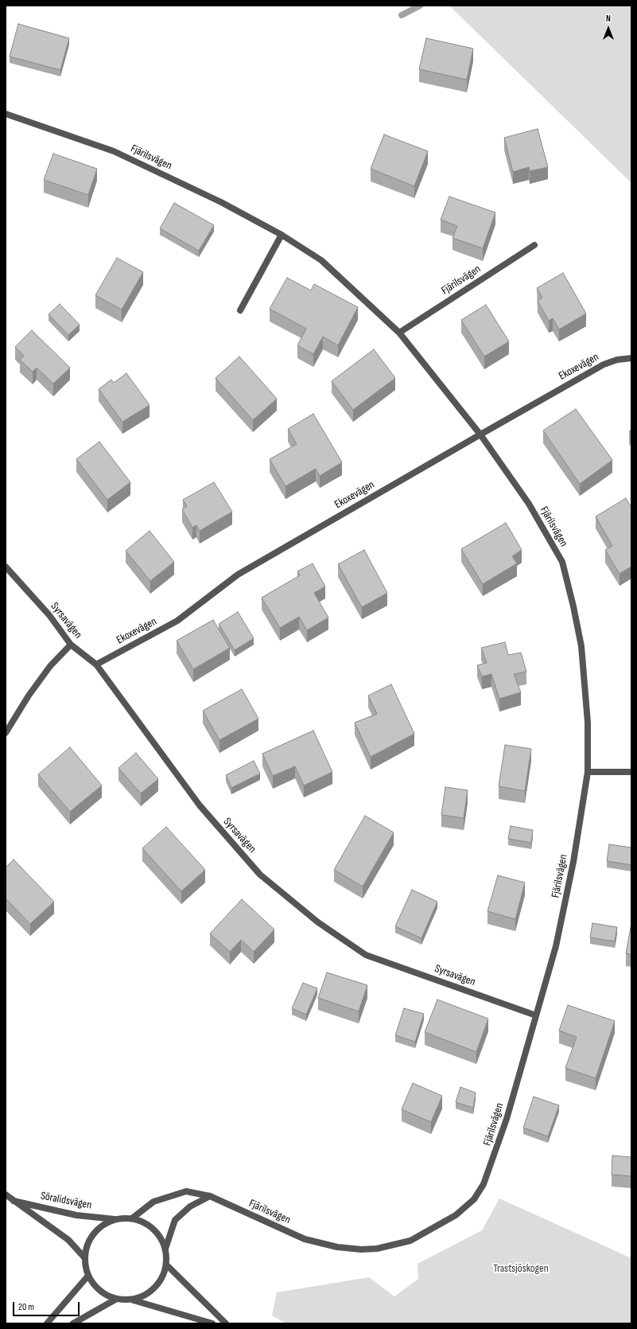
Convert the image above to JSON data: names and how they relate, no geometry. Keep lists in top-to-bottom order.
{
  "streets": {
    "street": [
      "Fjärilsvägen",
      "Ekoxevägen",
      "Syrsavägen",
      "Söralidsvägen"
    ]
  },
  "crossings": [
    ["Fjärilsvägen", "Ekoxevägen"],
    ["Fjärilsvägen", "Syrsavägen"],
    ["Fjärilsvägen", "Söralidsvägen"],
    ["Ekoxevägen", "Syrsavägen"]
  ],
  "parks": ["Trastsjöskogen"],
  "scale_bar": "20 m",
  "north": "top"
}
